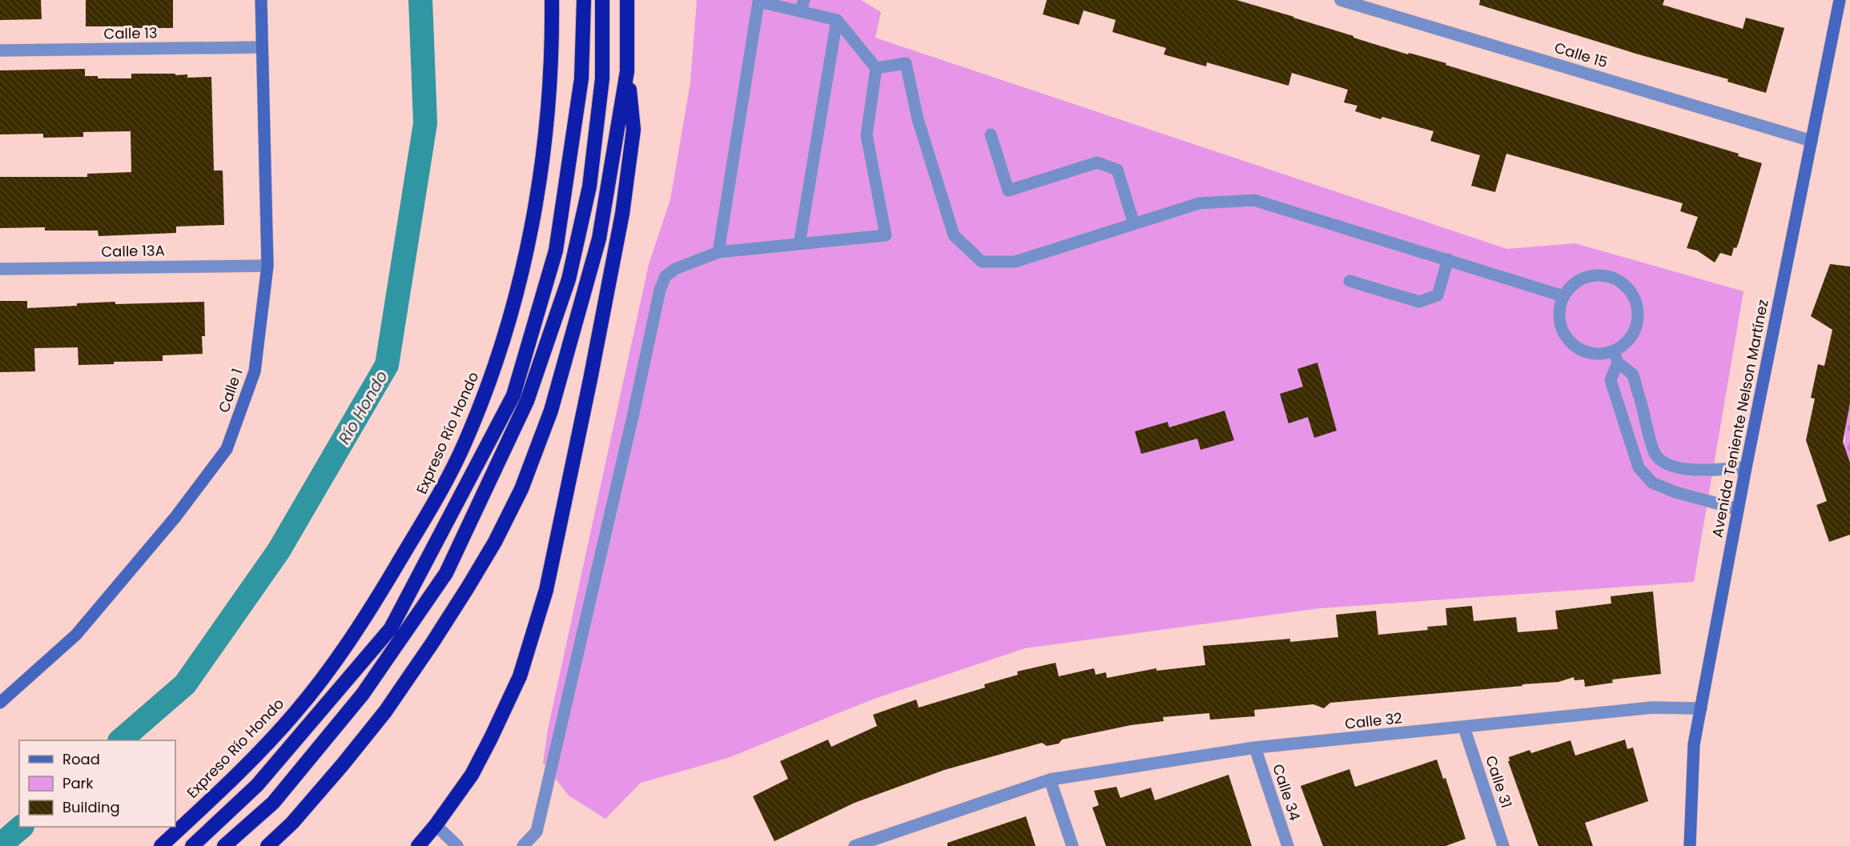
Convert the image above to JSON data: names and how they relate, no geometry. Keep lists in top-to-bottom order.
{
  "streets": {
    "highway": ["Expreso Río Hondo"],
    "street": [
      "Calle 13",
      "Calle 15",
      "Calle 13A",
      "Calle 1",
      "Avenida Teniente Nelson Martínez",
      "Calle 32",
      "Calle 31",
      "Calle 34"
    ]
  },
  "crossings": [
    ["Calle 13", "Calle 1"],
    ["Calle 15", "Avenida Teniente Nelson Martínez"],
    ["Calle 13A", "Calle 1"],
    ["Avenida Teniente Nelson Martínez", "Calle 32"],
    ["Calle 32", "Calle 31"],
    ["Calle 32", "Calle 34"]
  ],
  "water": ["Río Hondo"],
  "legend": ["Road", "Park", "Building"]
}
